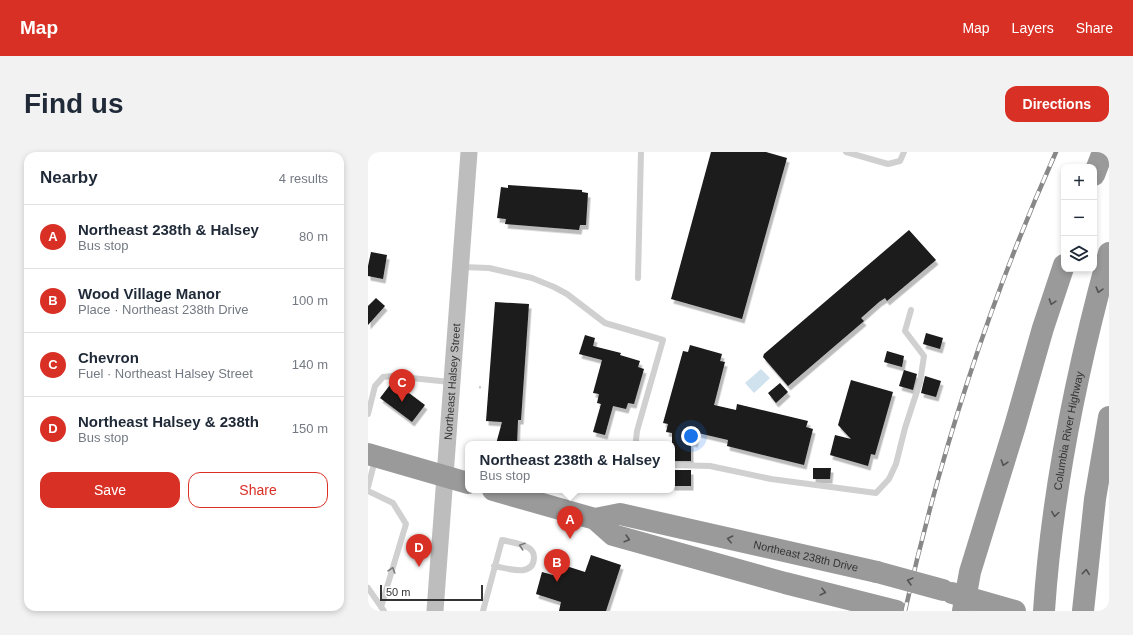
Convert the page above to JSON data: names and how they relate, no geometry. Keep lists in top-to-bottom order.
{
  "streets": {
    "highway": ["Columbia River Highway", "Northeast 238th Drive"],
    "main road": ["Northeast Halsey Street"]
  },
  "scale_bar": "50 m",
  "page": {
    "header": "Map",
    "nav": ["Map", "Layers", "Share"],
    "buttons": [
      "Directions",
      ["Save", "Share"]
    ],
    "title": "Find us",
    "heading": ["Nearby", "4 results"],
    "map_buttons": ["+", "−"],
    "list": [
      {
        "mark": "A",
        "name": "Northeast 238th & Halsey",
        "note": "Bus stop",
        "value": "80 m"
      },
      {
        "mark": "B",
        "name": "Wood Village Manor",
        "note": "Place · Northeast 238th Drive",
        "value": "100 m"
      },
      {
        "mark": "C",
        "name": "Chevron",
        "note": "Fuel · Northeast Halsey Street",
        "value": "140 m"
      },
      {
        "mark": "D",
        "name": "Northeast Halsey & 238th",
        "note": "Bus stop",
        "value": "150 m"
      }
    ],
    "pins": [
      "C",
      "A",
      "D",
      "B"
    ],
    "popup": ["Northeast 238th & Halsey", "Bus stop"],
    "scale": "50 m"
  }
}
